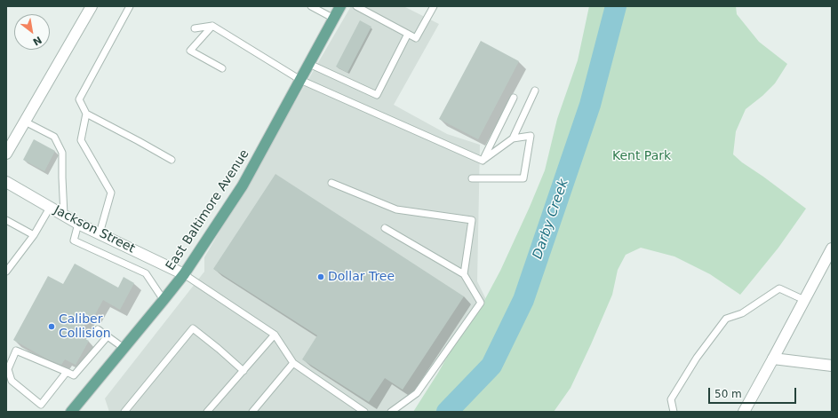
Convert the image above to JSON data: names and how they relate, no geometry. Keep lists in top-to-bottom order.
{
  "streets": {
    "main road": ["East Baltimore Avenue"],
    "street": ["Jackson Street"]
  },
  "crossings": [
    ["East Baltimore Avenue", "Jackson Street"]
  ],
  "water": ["Darby Creek"],
  "parks": ["Kent Park"],
  "places": ["Dollar Tree", "Caliber Collision"],
  "scale_bar": "50 m",
  "north": "bottom right"
}
